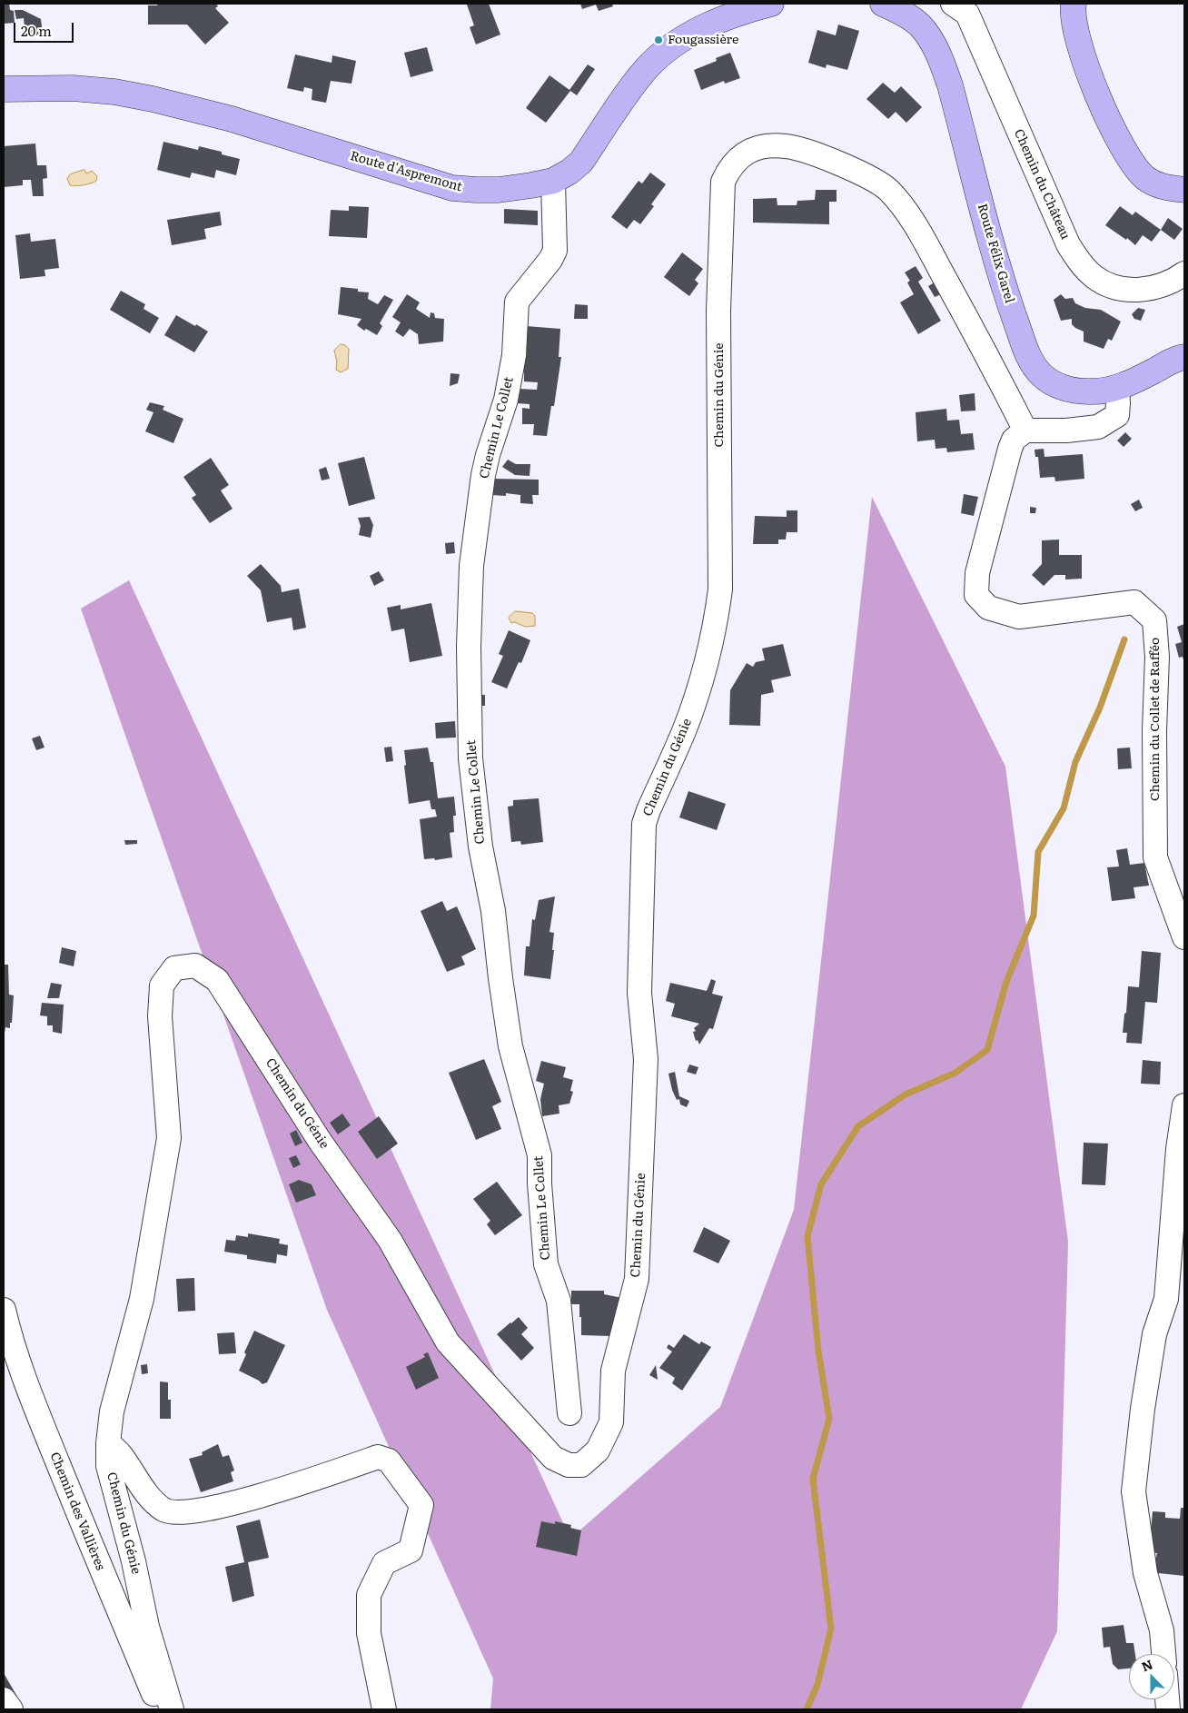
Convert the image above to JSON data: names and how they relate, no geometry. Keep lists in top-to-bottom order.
{
  "streets": {
    "street": [
      "Route d'Aspremont",
      "Chemin du Château",
      "Route Félix Garel",
      "Chemin du Génie",
      "Chemin Le Collet",
      "Chemin du Collet de Rafféo",
      "Chemin des Vallières"
    ]
  },
  "crossings": [
    ["Route d'Aspremont", "Chemin Le Collet"],
    ["Chemin du Génie", "Chemin du Collet de Rafféo"]
  ],
  "places": ["Fougassière"],
  "scale_bar": "20 m",
  "north": "top"
}
